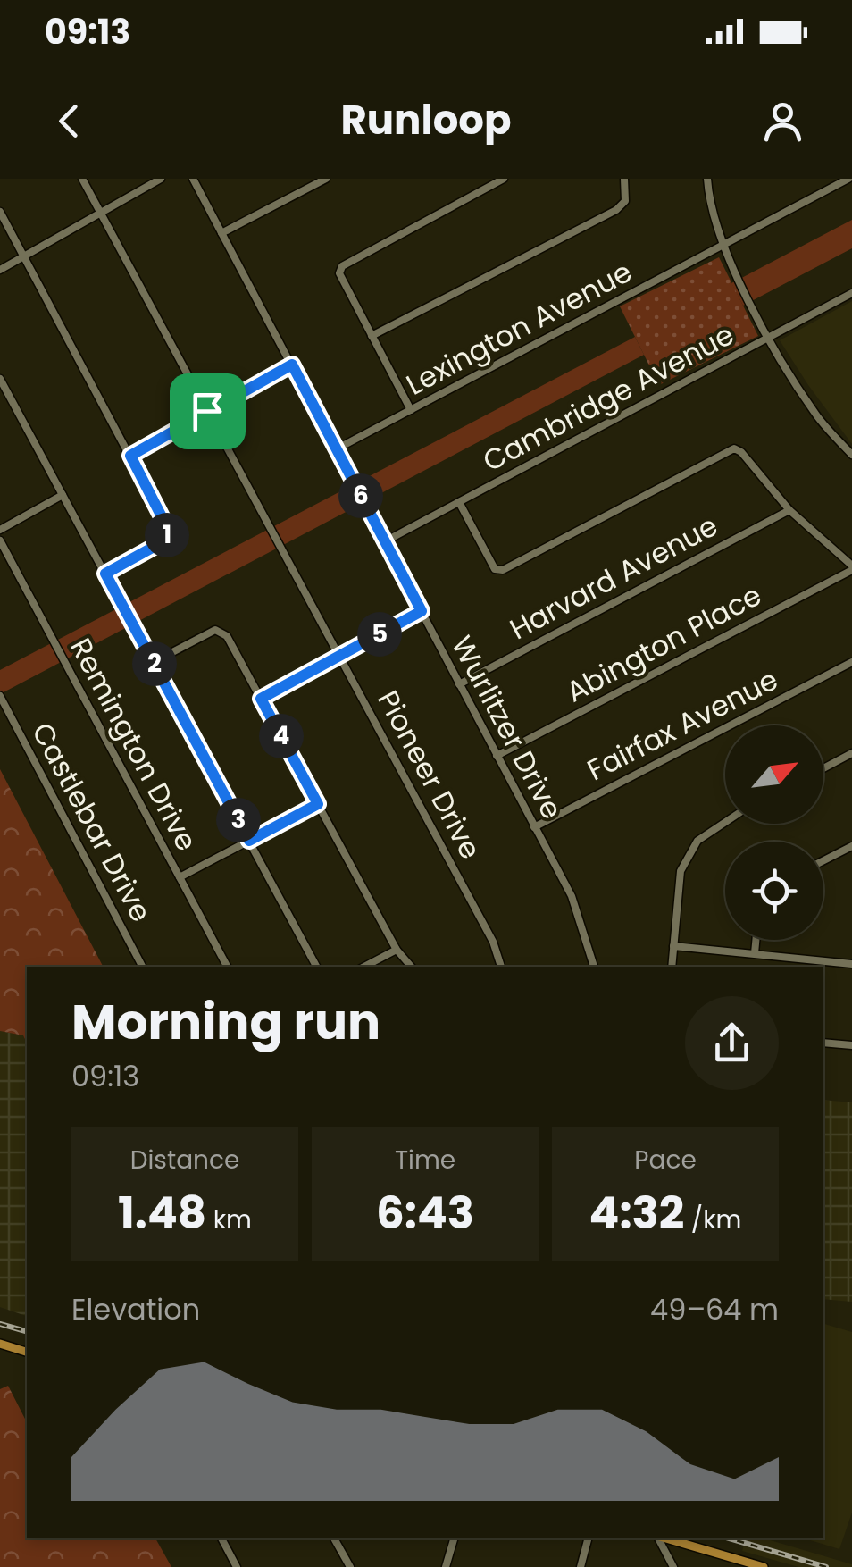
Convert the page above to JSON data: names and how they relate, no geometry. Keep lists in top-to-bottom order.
{
  "streets": {
    "street": [
      "Lexington Avenue",
      "Cambridge Avenue",
      "Harvard Avenue",
      "Abington Place",
      "Fairfax Avenue",
      "Wurlitzer Drive",
      "Remington Drive",
      "Pioneer Drive",
      "Castlebar Drive"
    ]
  },
  "crossings": [
    ["Lexington Avenue", "Wurlitzer Drive"],
    ["Cambridge Avenue", "Wurlitzer Drive"],
    ["Harvard Avenue", "Wurlitzer Drive"],
    ["Abington Place", "Wurlitzer Drive"],
    ["Fairfax Avenue", "Wurlitzer Drive"]
  ],
  "north": "top right",
  "page": {
    "status": "09:13",
    "header": "Runloop",
    "pins": [
      "6",
      "1",
      "5",
      "2",
      "4",
      "3"
    ],
    "heading": ["Morning run", "09:13"],
    "stats": [
      ["Distance", "1.48 km"],
      ["Time", "6:43"],
      ["Pace", "4:32 /km"]
    ],
    "chart": ["Elevation", "49–64 m"]
  }
}
